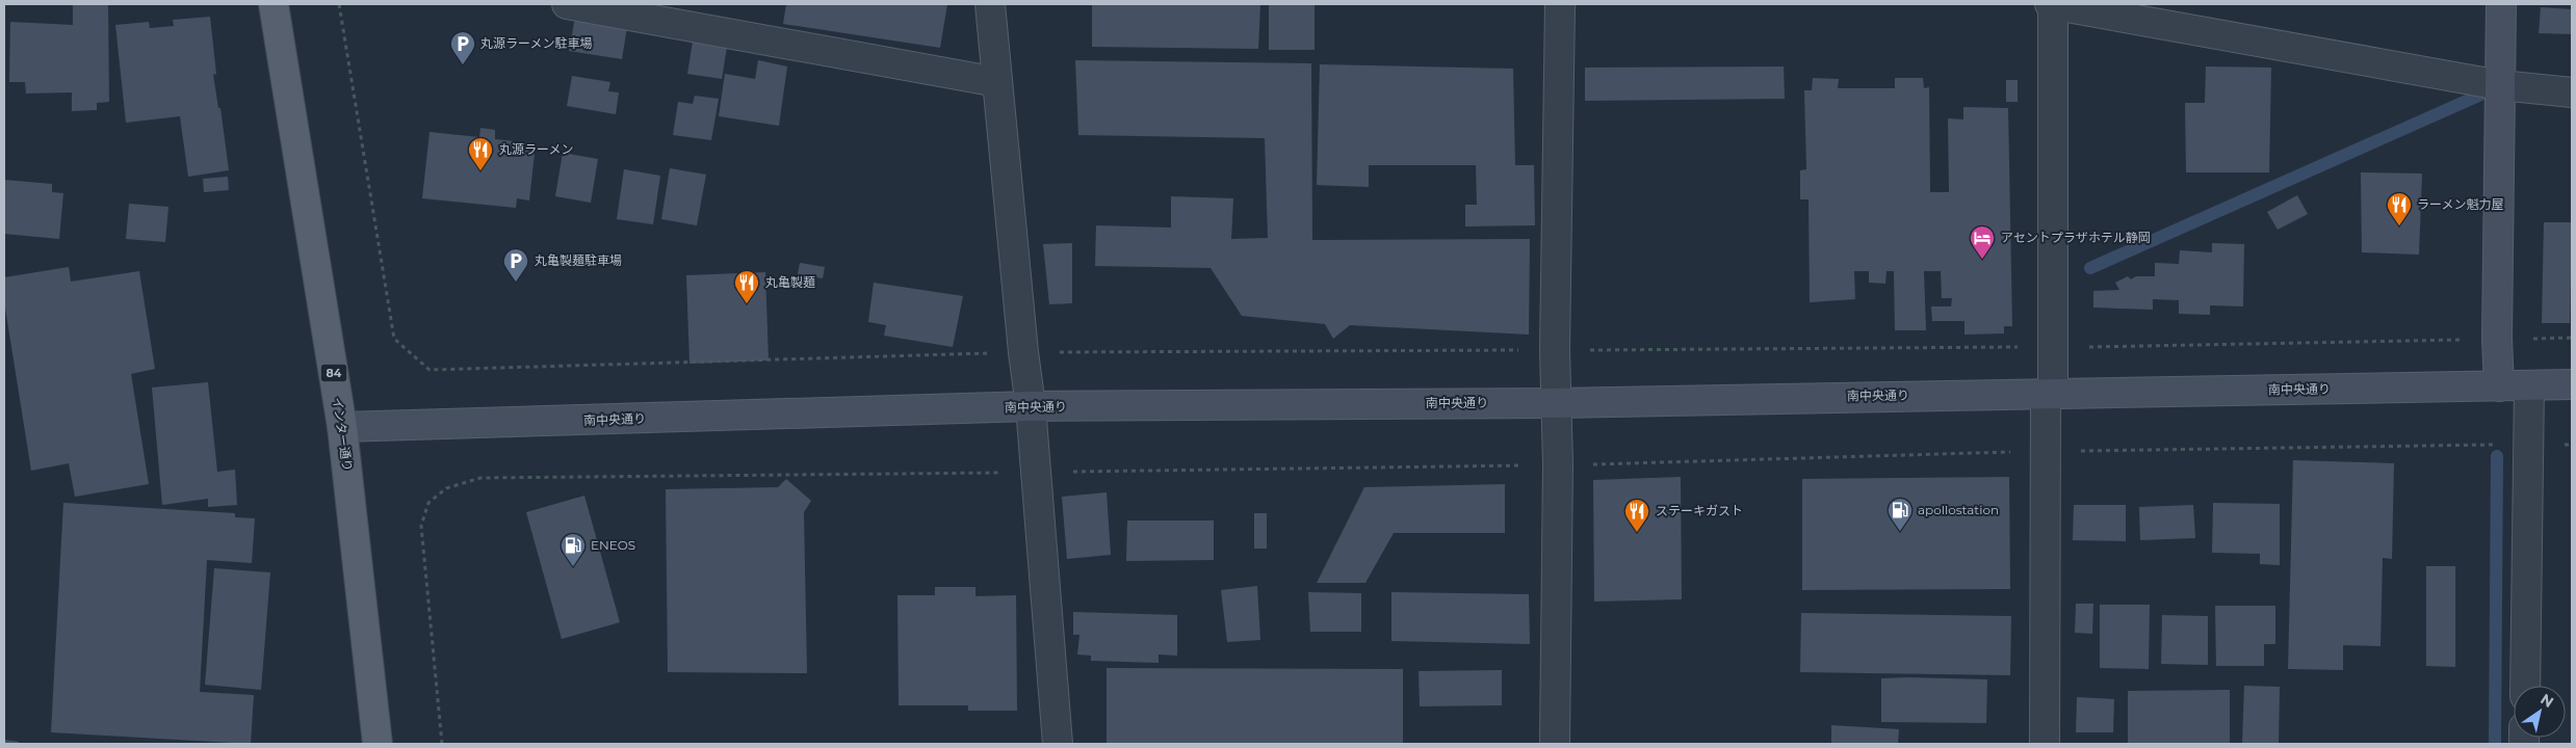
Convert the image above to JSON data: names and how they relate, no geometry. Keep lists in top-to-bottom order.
{
  "streets": {
    "main road": ["84", "インター通り"],
    "street": ["南中央通り"]
  },
  "crossings": [
    ["南中央通り", "インター通り"]
  ],
  "places": {
    "parking": ["丸源ラーメン駐車場", "丸亀製麺駐車場"],
    "restaurant": [
      "丸源ラーメン",
      "ラーメン魁力屋",
      "丸亀製麺",
      "ステーキガスト"
    ],
    "hotel": ["アセントプラザホテル静岡"],
    "fuel station": ["apollostation", "ENEOS"]
  },
  "north": "top right"
}
